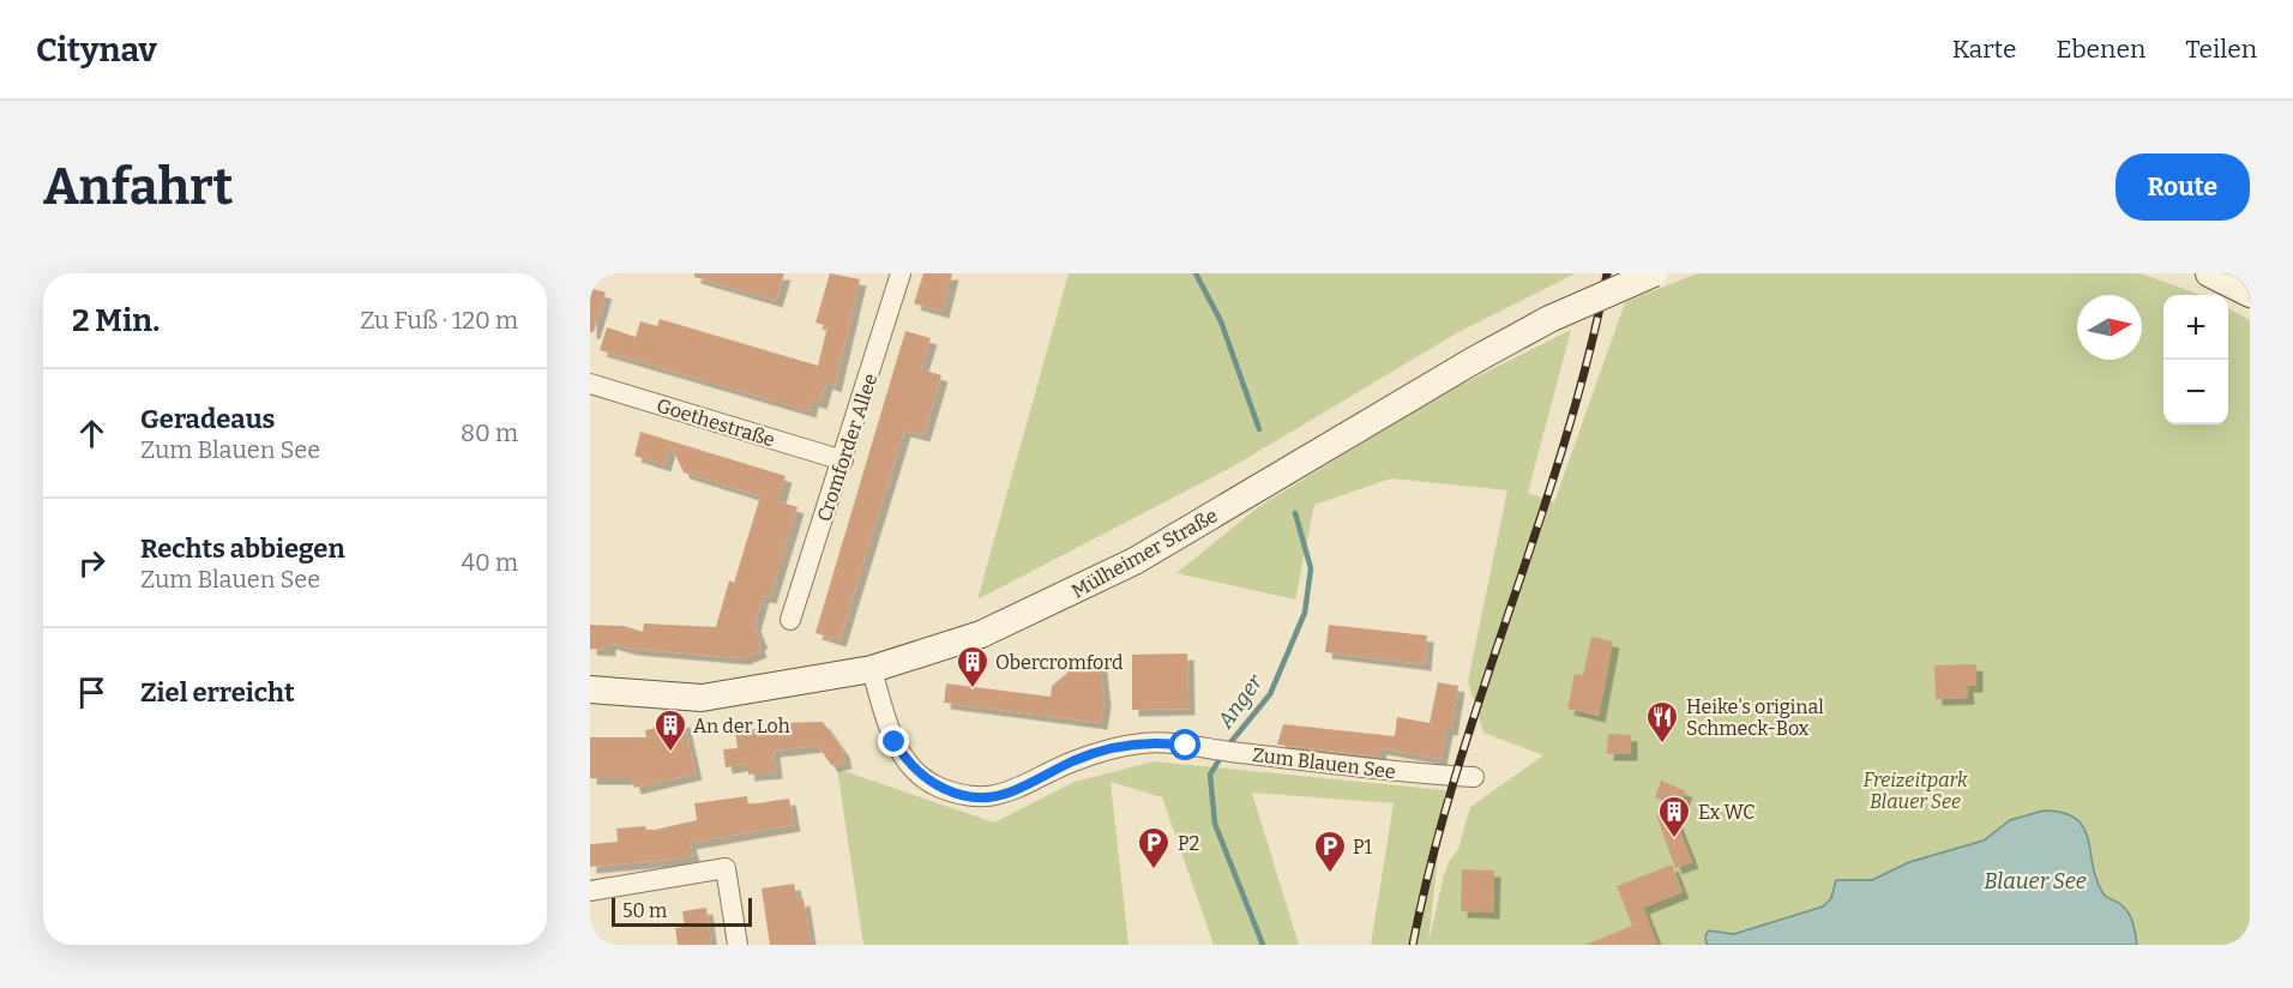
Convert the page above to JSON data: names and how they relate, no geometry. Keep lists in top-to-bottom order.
{
  "streets": {
    "main road": ["Mülheimer Straße"],
    "street": ["Goethestraße", "Cromforder Allee", "Zum Blauen See"]
  },
  "crossings": [
    ["Goethestraße", "Cromforder Allee"],
    ["Mülheimer Straße", "Zum Blauen See"]
  ],
  "water": ["Anger", "Blauer See"],
  "parks": ["Freizeitpark Blauer See"],
  "places": {
    "building": ["Obercromford", "An der Loh", "Ex WC"],
    "restaurant": ["Heike's original Schmeck-Box"],
    "parking": ["P2", "P1"]
  },
  "scale_bar": "50 m",
  "north": "right",
  "page": {
    "header": "Citynav",
    "nav": ["Karte", "Ebenen", "Teilen"],
    "buttons": "Route",
    "title": "Anfahrt",
    "heading": ["2 Min.", "Zu Fuß · 120 m"],
    "map_buttons": ["+", "−"],
    "list": [
      ["Geradeaus", "Zum Blauen See", "80 m"],
      ["Rechts abbiegen", "Zum Blauen See", "40 m"],
      "Ziel erreicht"
    ],
    "scale": "50 m"
  }
}
